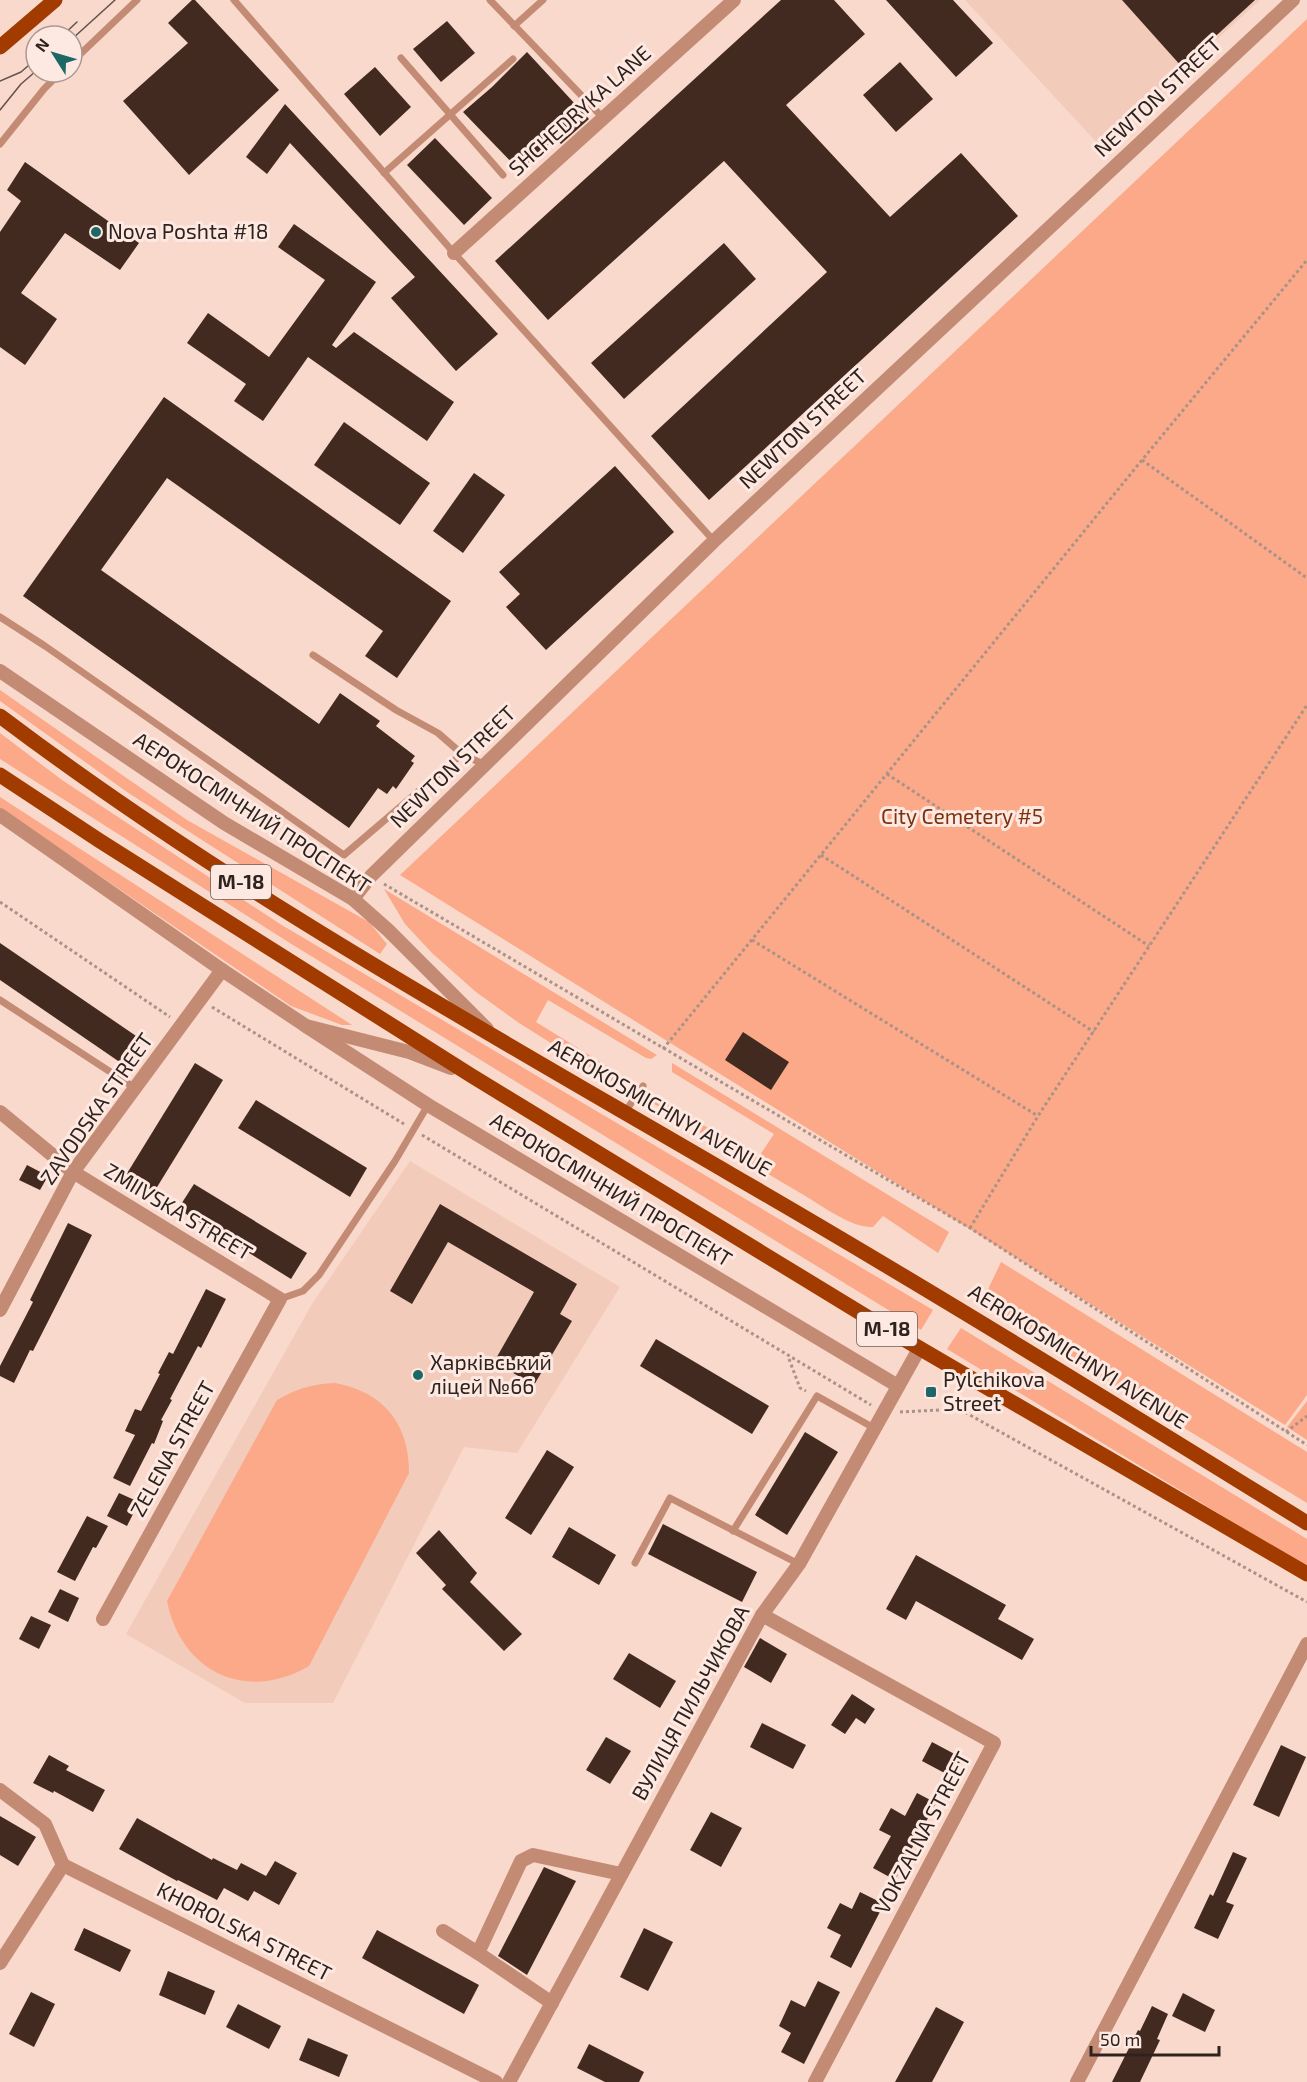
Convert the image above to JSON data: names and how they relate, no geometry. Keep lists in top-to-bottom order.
{
  "streets": {
    "main road": ["М-18", "AEROKOSMICHNYI AVENUE"],
    "street": [
      "NEWTON STREET",
      "SHCHEDRYKA LANE",
      "АЕРОКОСМІЧНИЙ ПРОСПЕКТ",
      "ZAVODSKA STREET",
      "ZMIIVSKA STREET",
      "ZELENA STREET",
      "ВУЛИЦЯ ПИЛЬЧИКОВА",
      "VOKZALNA STREET",
      "KHOROLSKA STREET"
    ]
  },
  "crossings": [
    ["NEWTON STREET", "АЕРОКОСМІЧНИЙ ПРОСПЕКТ"],
    ["АЕРОКОСМІЧНИЙ ПРОСПЕКТ", "М-18"],
    ["АЕРОКОСМІЧНИЙ ПРОСПЕКТ", "AEROKOSMICHNYI AVENUE"],
    ["АЕРОКОСМІЧНИЙ ПРОСПЕКТ", "ZAVODSKA STREET"],
    ["АЕРОКОСМІЧНИЙ ПРОСПЕКТ", "ВУЛИЦЯ ПИЛЬЧИКОВА"],
    ["М-18", "ВУЛИЦЯ ПИЛЬЧИКОВА"],
    ["ZAVODSKA STREET", "ZMIIVSKA STREET"],
    ["ZMIIVSKA STREET", "ZELENA STREET"],
    ["ВУЛИЦЯ ПИЛЬЧИКОВА", "VOKZALNA STREET"]
  ],
  "parks": ["City Cemetery #5"],
  "places": {
    "other": ["Nova Poshta #18", "Харківський ліцей №66"],
    "transit": ["Pylchikova Street"]
  },
  "scale_bar": "50 m",
  "north": "top left"
}
